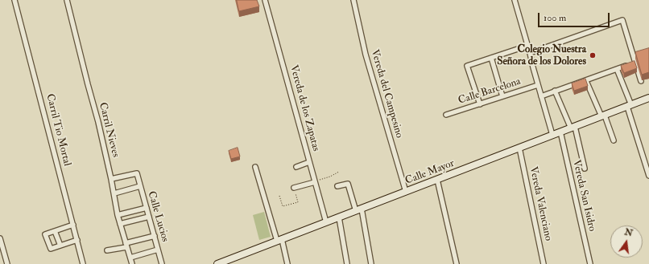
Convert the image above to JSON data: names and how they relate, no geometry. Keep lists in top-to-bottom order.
{
  "streets": {
    "main road": ["Calle Mayor"],
    "street": [
      "Calle Barcelona",
      "Vereda del Campesino",
      "Vereda de los Zapatas",
      "Carril Tio Mortal",
      "Carril Nieves",
      "Vereda San Isidro",
      "Vereda Valenciano",
      "Calle Lucios"
    ]
  },
  "crossings": [
    ["Vereda del Campesino", "Calle Mayor"],
    ["Vereda de los Zapatas", "Calle Mayor"],
    ["Carril Nieves", "Calle Lucios"],
    ["Calle Mayor", "Vereda San Isidro"],
    ["Calle Mayor", "Vereda Valenciano"]
  ],
  "places": ["Colegio Nuestra Señora de los Dolores"],
  "scale_bar": "100 m",
  "north": "top"
}
